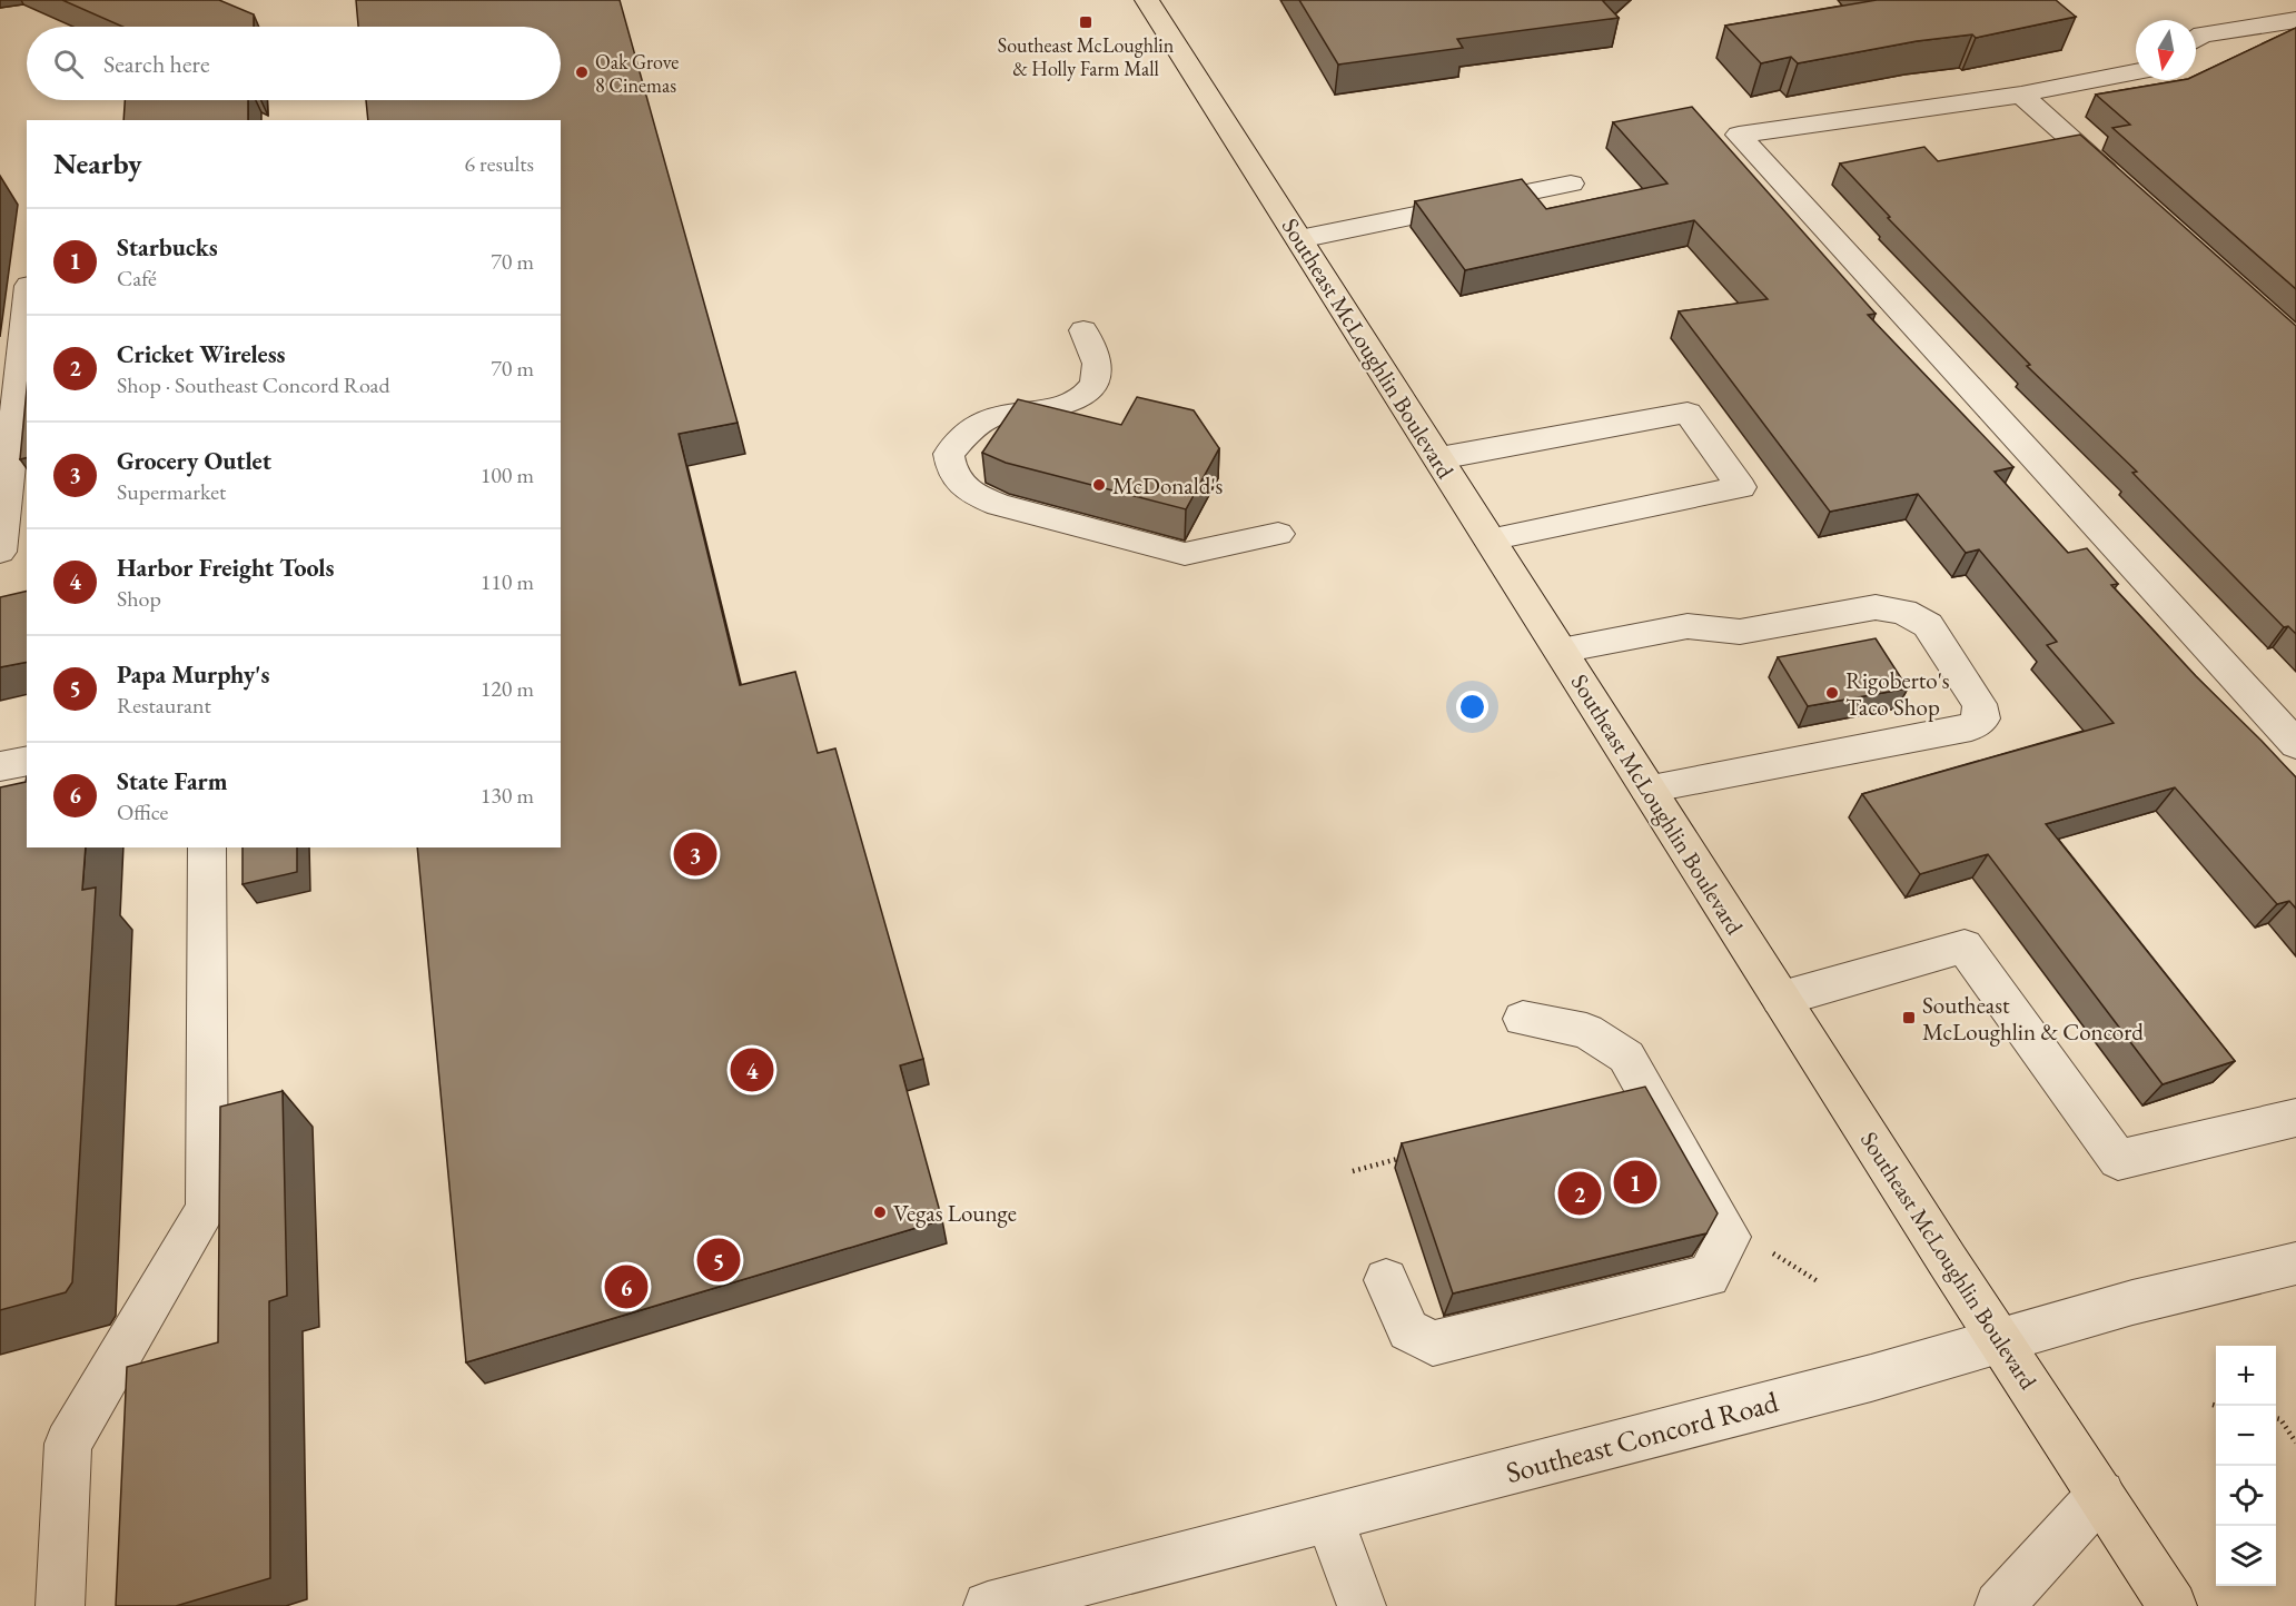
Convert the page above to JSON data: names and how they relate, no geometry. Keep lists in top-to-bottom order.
{
  "streets": {
    "main road": ["Southeast McLoughlin Boulevard"],
    "street": ["Southeast Concord Road"]
  },
  "crossings": [
    ["Southeast McLoughlin Boulevard", "Southeast Concord Road"]
  ],
  "places": {
    "transit": ["Southeast McLoughlin & Holly Farm Mall", "Southeast McLoughlin & Concord"],
    "other": [
      "Oak Grove 8 Cinemas",
      "McDonald's",
      "Rigoberto's Taco Shop",
      "Vegas Lounge"
    ]
  },
  "north": "bottom",
  "page": {
    "search": "Search here",
    "heading": ["Nearby", "6 results"],
    "list": [
      {
        "mark": "1",
        "name": "Starbucks",
        "note": "Café",
        "value": "70 m"
      },
      {
        "mark": "2",
        "name": "Cricket Wireless",
        "note": "Shop · Southeast Concord Road",
        "value": "70 m"
      },
      {
        "mark": "3",
        "name": "Grocery Outlet",
        "note": "Supermarket",
        "value": "100 m"
      },
      {
        "mark": "4",
        "name": "Harbor Freight Tools",
        "note": "Shop",
        "value": "110 m"
      },
      {
        "mark": "5",
        "name": "Papa Murphy's",
        "note": "Restaurant",
        "value": "120 m"
      },
      {
        "mark": "6",
        "name": "State Farm",
        "note": "Office",
        "value": "130 m"
      }
    ],
    "pins": [
      "3",
      "4",
      "1",
      "2",
      "5",
      "6"
    ],
    "map_buttons": ["+", "−"]
  }
}
